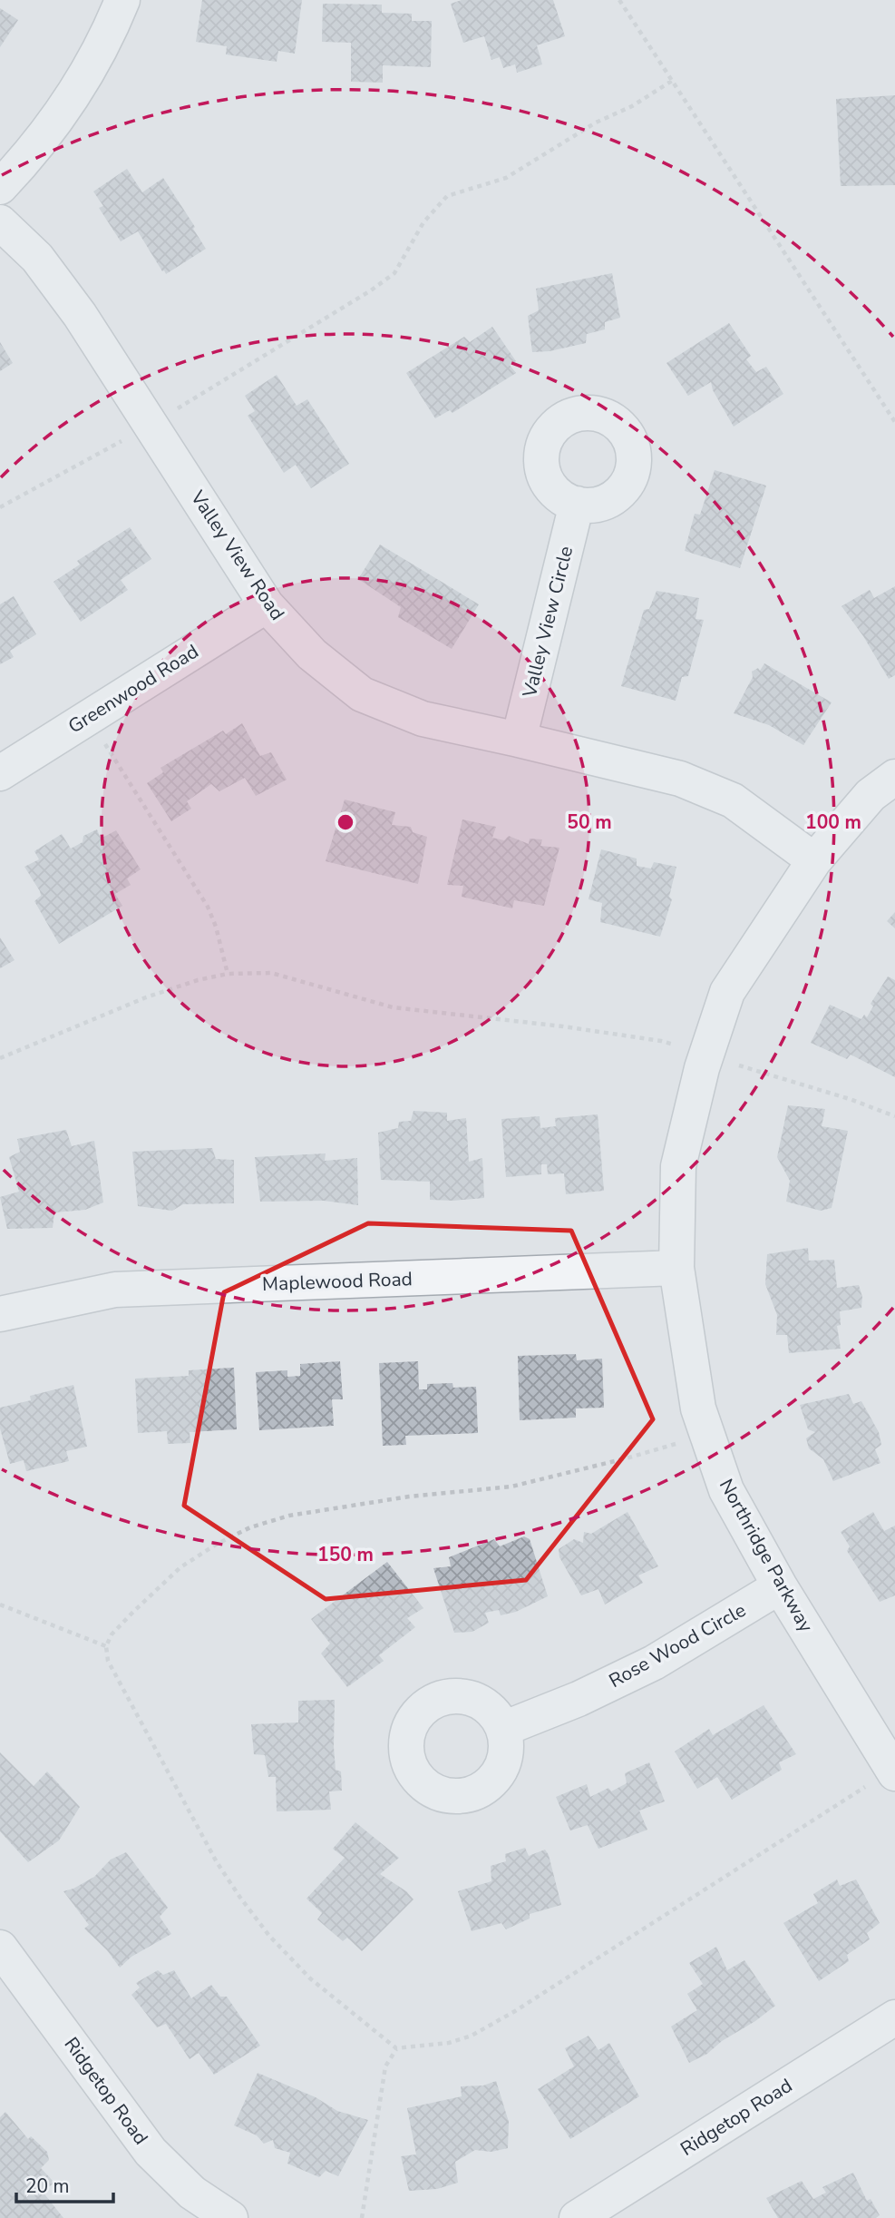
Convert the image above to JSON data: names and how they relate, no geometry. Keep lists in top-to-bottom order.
{
  "streets": {
    "street": [
      "Valley View Road",
      "Valley View Circle",
      "Greenwood Road",
      "Maplewood Road",
      "Northridge Parkway",
      "Rose Wood Circle",
      "Ridgetop Road"
    ]
  },
  "crossings": [
    ["Valley View Road", "Valley View Circle"],
    ["Valley View Road", "Greenwood Road"],
    ["Valley View Road", "Northridge Parkway"],
    ["Maplewood Road", "Northridge Parkway"],
    ["Northridge Parkway", "Rose Wood Circle"]
  ],
  "scale_bar": "20 m",
  "rings": ["50 m", "100 m", "150 m"]
}
